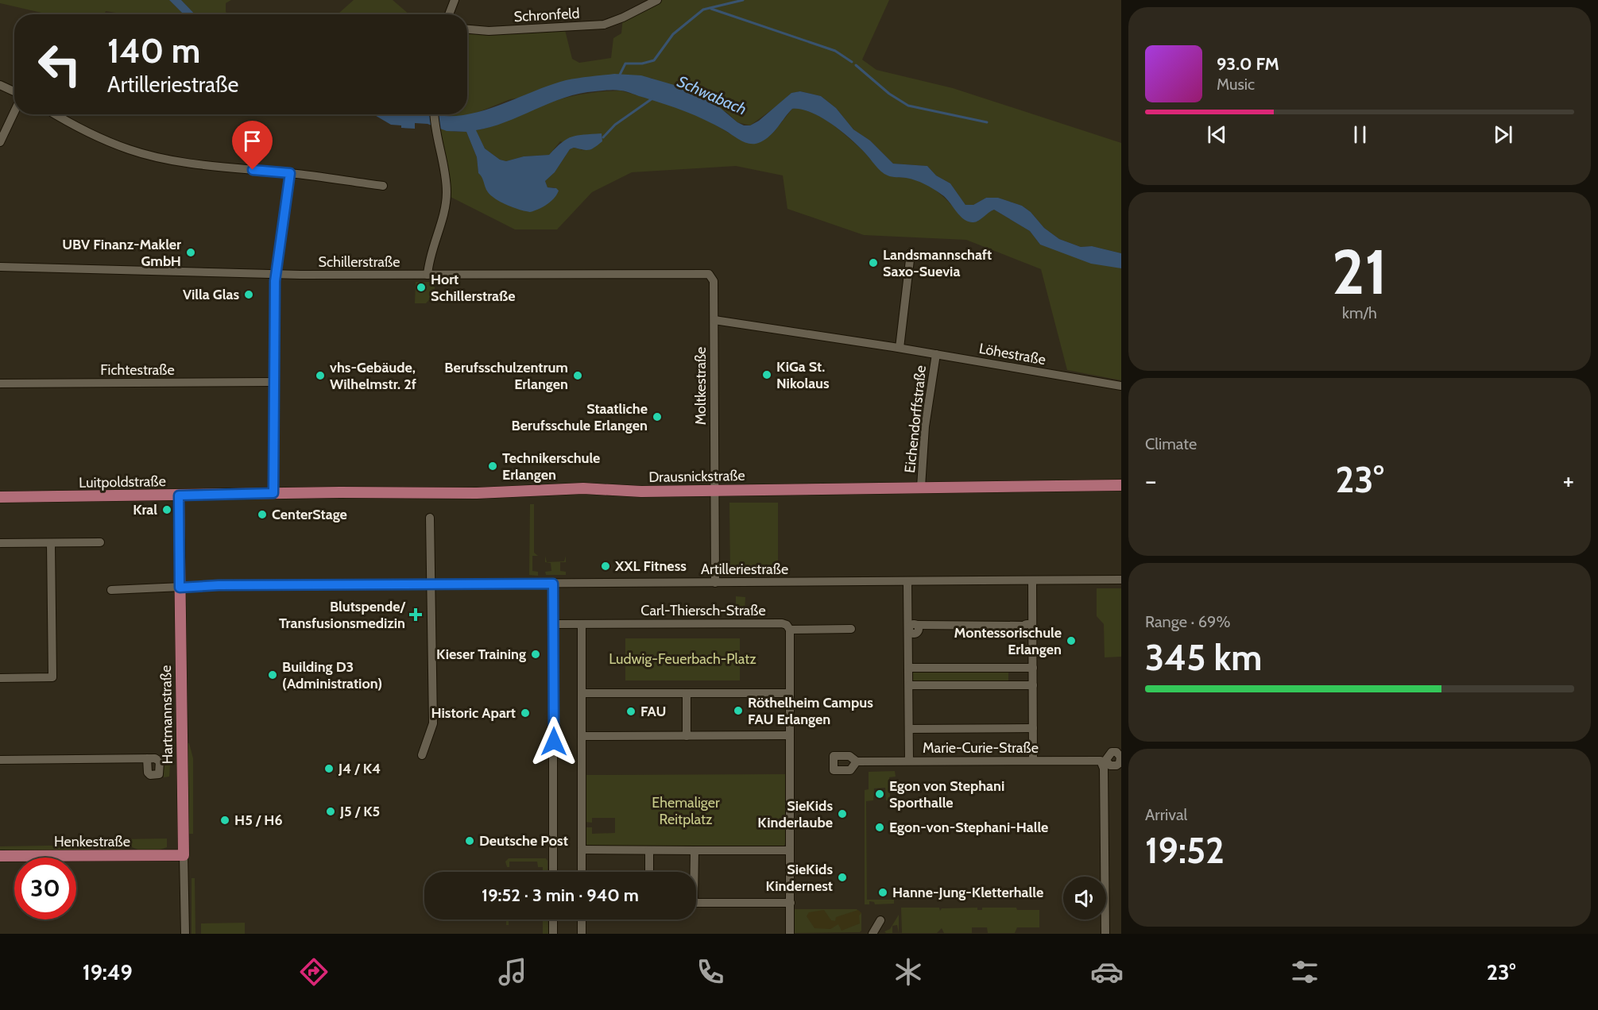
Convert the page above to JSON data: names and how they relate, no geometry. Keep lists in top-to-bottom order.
{
  "streets": {
    "main road": [
      "Drausnickstraße",
      "Luitpoldstraße",
      "Hartmannstraße",
      "Henkestraße"
    ],
    "street": [
      "Schronfeld",
      "Schillerstraße",
      "Löhestraße",
      "Fichtestraße",
      "Moltkestraße",
      "Eichendorffstraße",
      "Artilleriestraße",
      "Carl-Thiersch-Straße",
      "Marie-Curie-Straße"
    ]
  },
  "crossings": [
    ["Schillerstraße", "Moltkestraße"],
    ["Löhestraße", "Moltkestraße"],
    ["Löhestraße", "Eichendorffstraße"],
    ["Moltkestraße", "Drausnickstraße"],
    ["Moltkestraße", "Artilleriestraße"],
    ["Eichendorffstraße", "Drausnickstraße"],
    ["Drausnickstraße", "Luitpoldstraße"],
    ["Luitpoldstraße", "Hartmannstraße"],
    ["Artilleriestraße", "Hartmannstraße"],
    ["Hartmannstraße", "Henkestraße"]
  ],
  "water": ["Schwabach"],
  "parks": ["Ludwig-Feuerbach-Platz", "Ehemaliger Reitplatz"],
  "places": {
    "other": [
      "UBV Finanz-Makler GmbH",
      "Landsmannschaft Saxo-Suevia",
      "Hort Schillerstraße",
      "Villa Glas",
      "KiGa St. Nikolaus",
      "vhs-Gebäude, Wilhelmstr. 2f",
      "Berufsschulzentrum Erlangen",
      "Staatliche Berufsschule Erlangen",
      "Technikerschule Erlangen",
      "Kral",
      "CenterStage",
      "XXL Fitness",
      "Montessorischule Erlangen",
      "Kieser Training",
      "Building D3 (Administration)",
      "Röthelheim Campus FAU Erlangen",
      "FAU",
      "Historic Apart",
      "J4 / K4",
      "Egon von Stephani Sporthalle",
      "J5 / K5",
      "SieKids Kinderlaube",
      "H5 / H6",
      "Egon-von-Stephani-Halle",
      "Deutsche Post",
      "SieKids Kindernest",
      "Hanne-Jung-Kletterhalle"
    ],
    "health": ["Blutspende/ Transfusionsmedizin"]
  },
  "page": {
    "turn": ["140 m", "Artilleriestraße"],
    "song": ["93.0 FM", "Music"],
    "tile": [
      ["21", "km/h"],
      "Climate",
      ["Range · 69%", "345 km"],
      ["Arrival", "19:52"]
    ],
    "heat": ["−", "23°", "+"],
    "limit": "30",
    "trip": "19:52 · 3 min · 940 m",
    "tabs": ["19:49", "23°"]
  }
}
